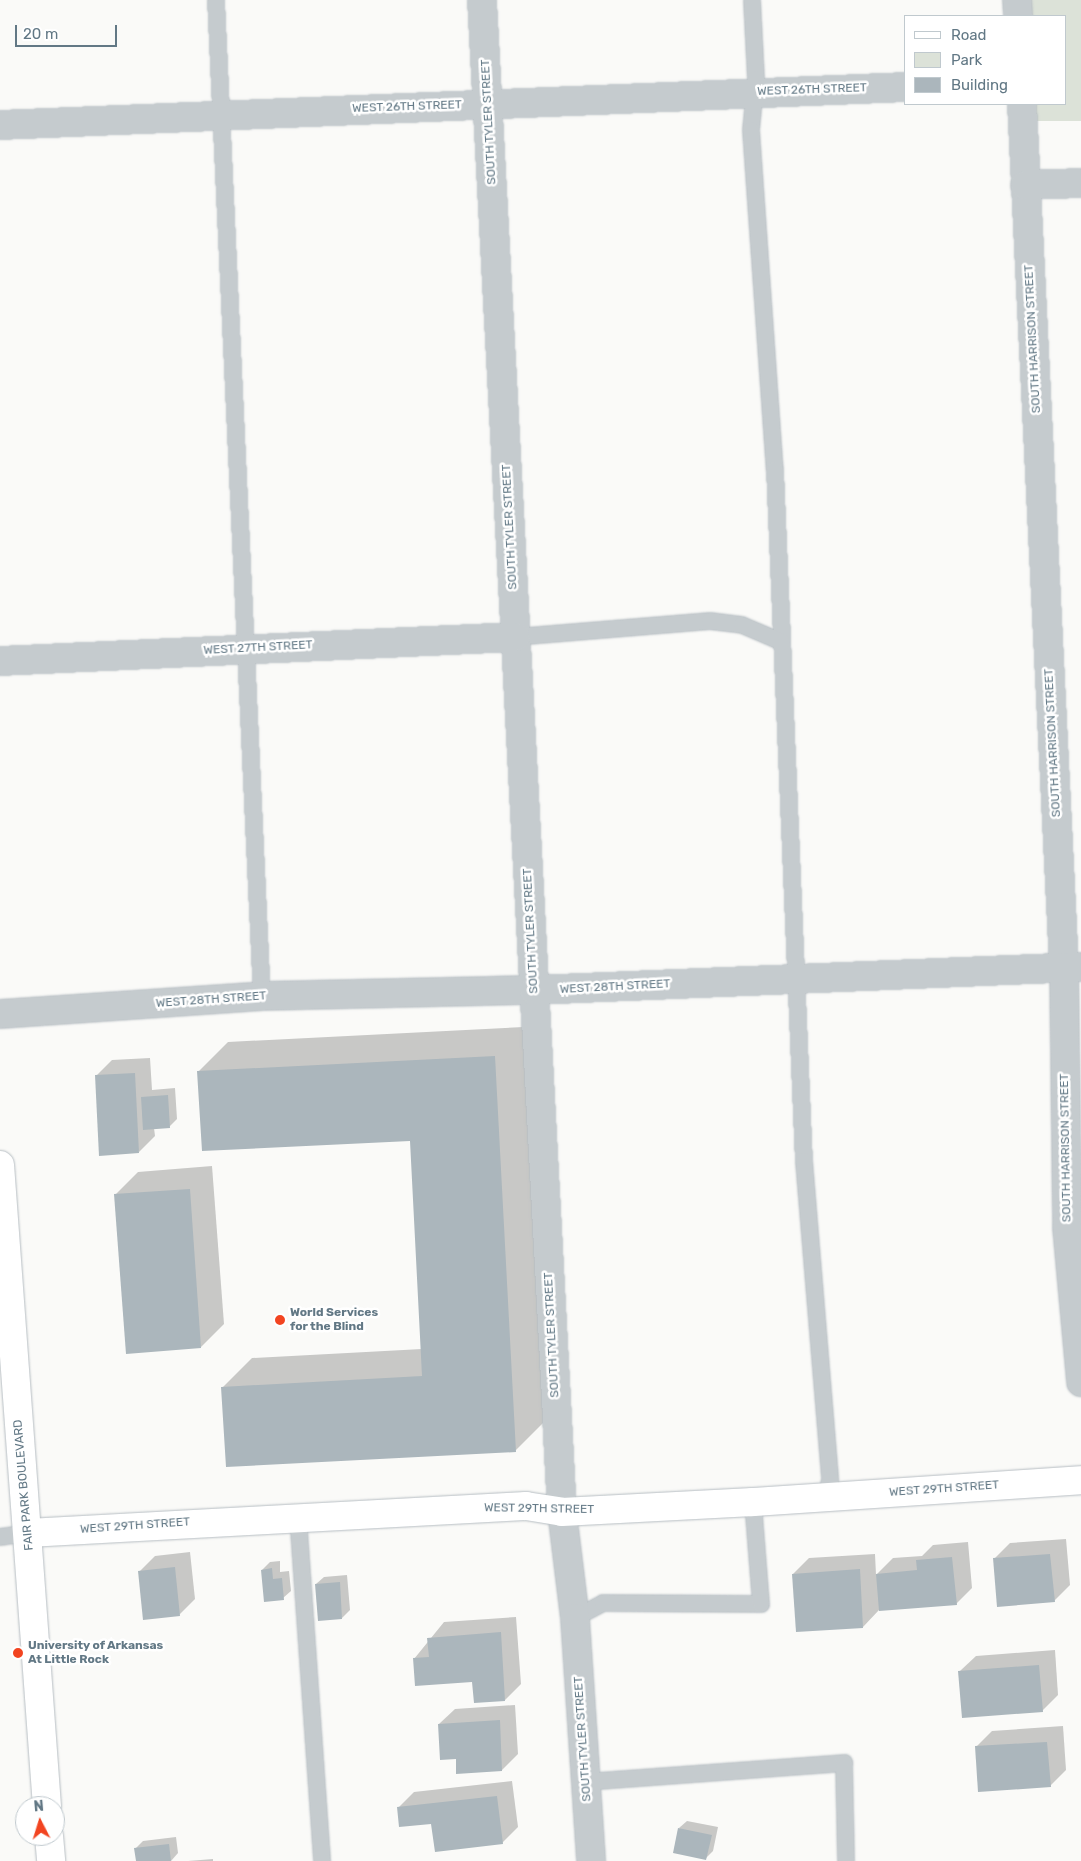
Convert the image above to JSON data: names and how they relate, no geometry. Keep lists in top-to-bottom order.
{
  "streets": {
    "street": [
      "WEST 26TH STREET",
      "SOUTH TYLER STREET",
      "SOUTH HARRISON STREET",
      "WEST 27TH STREET",
      "WEST 28TH STREET",
      "FAIR PARK BOULEVARD",
      "WEST 29TH STREET"
    ]
  },
  "crossings": [
    ["WEST 26TH STREET", "SOUTH TYLER STREET"],
    ["SOUTH TYLER STREET", "WEST 27TH STREET"],
    ["SOUTH TYLER STREET", "WEST 28TH STREET"],
    ["SOUTH TYLER STREET", "WEST 29TH STREET"],
    ["SOUTH HARRISON STREET", "WEST 28TH STREET"],
    ["FAIR PARK BOULEVARD", "WEST 29TH STREET"]
  ],
  "places": ["World Services for the Blind", "University of Arkansas At Little Rock"],
  "legend": ["Road", "Park", "Building"],
  "scale_bar": "20 m",
  "north": "top"
}
